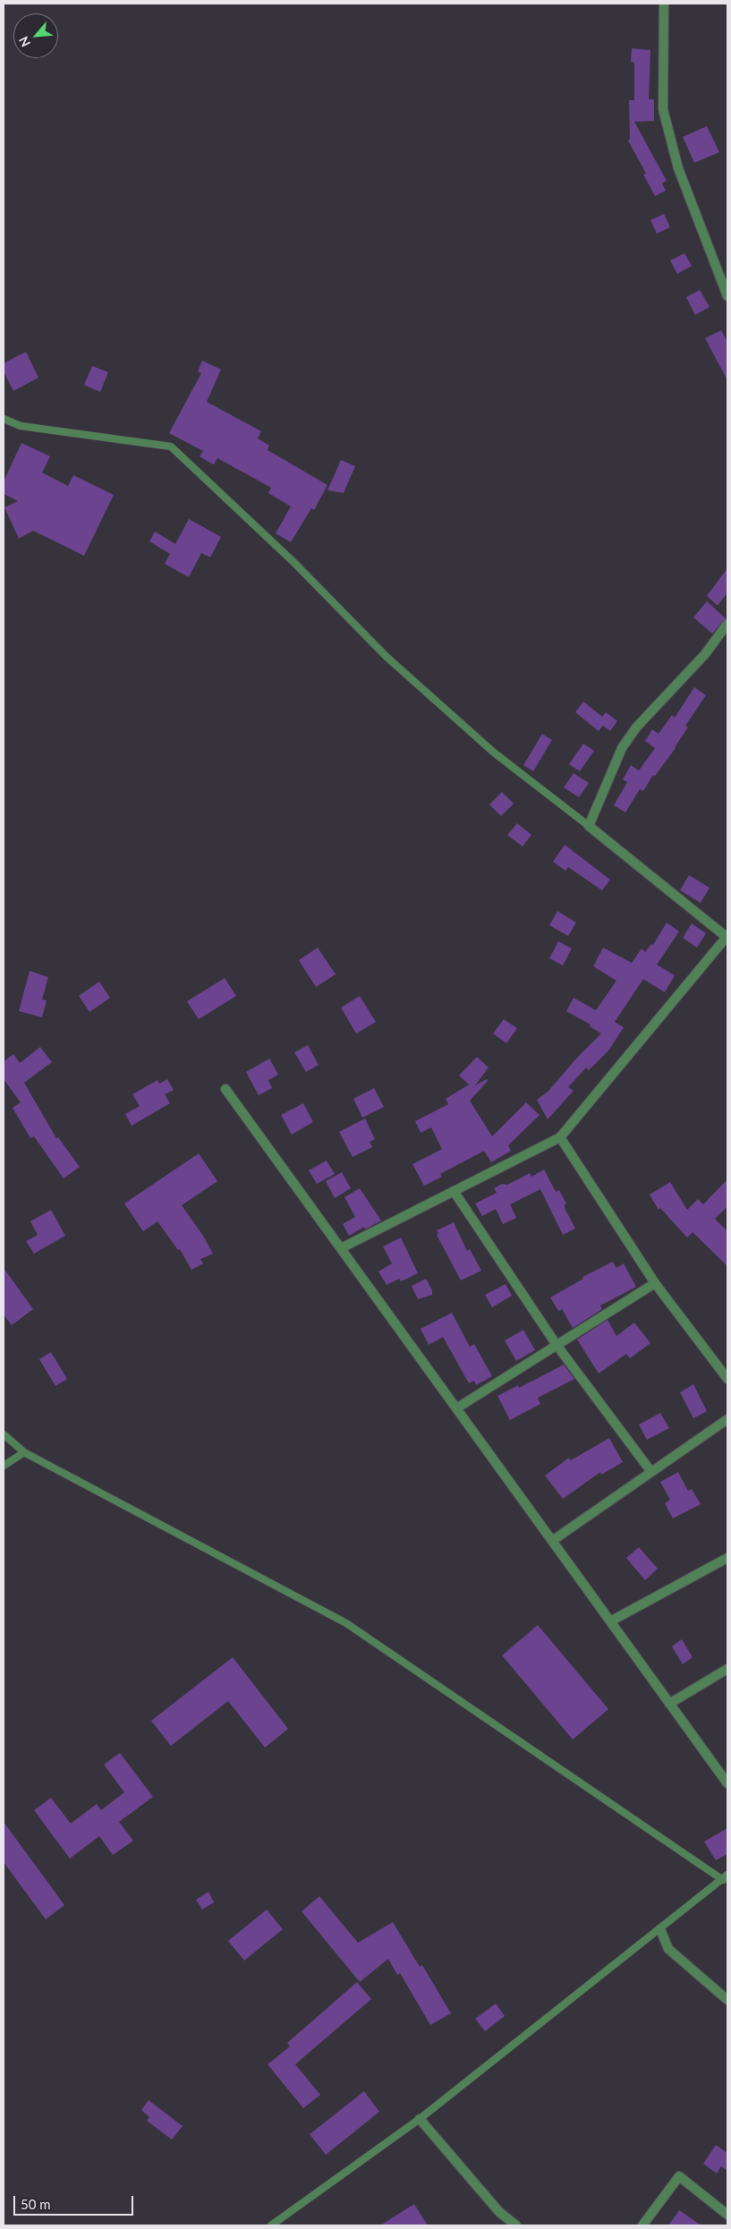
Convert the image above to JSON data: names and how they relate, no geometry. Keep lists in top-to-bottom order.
{
  "scale_bar": "50 m",
  "north": "bottom left"
}
